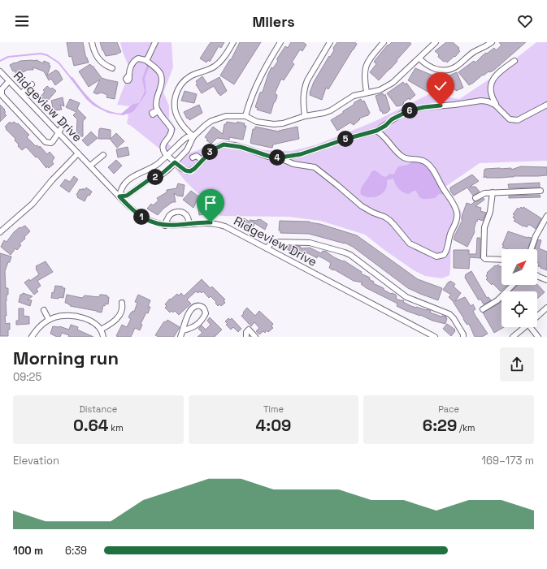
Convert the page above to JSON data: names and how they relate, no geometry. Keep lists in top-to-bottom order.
{
  "streets": {
    "street": ["Ridgeview Drive"]
  },
  "north": "top right",
  "page": {
    "header": "Milers",
    "pins": [
      "6",
      "5",
      "3",
      "4",
      "2",
      "1"
    ],
    "heading": ["Morning run", "09:25"],
    "stats": [
      ["Distance", "0.64 km"],
      ["Time", "4:09"],
      ["Pace", "6:29 /km"]
    ],
    "chart": ["Elevation", "169–173 m"],
    "list": [
      {
        "name": "100 m",
        "note": "6:39"
      }
    ]
  }
}
